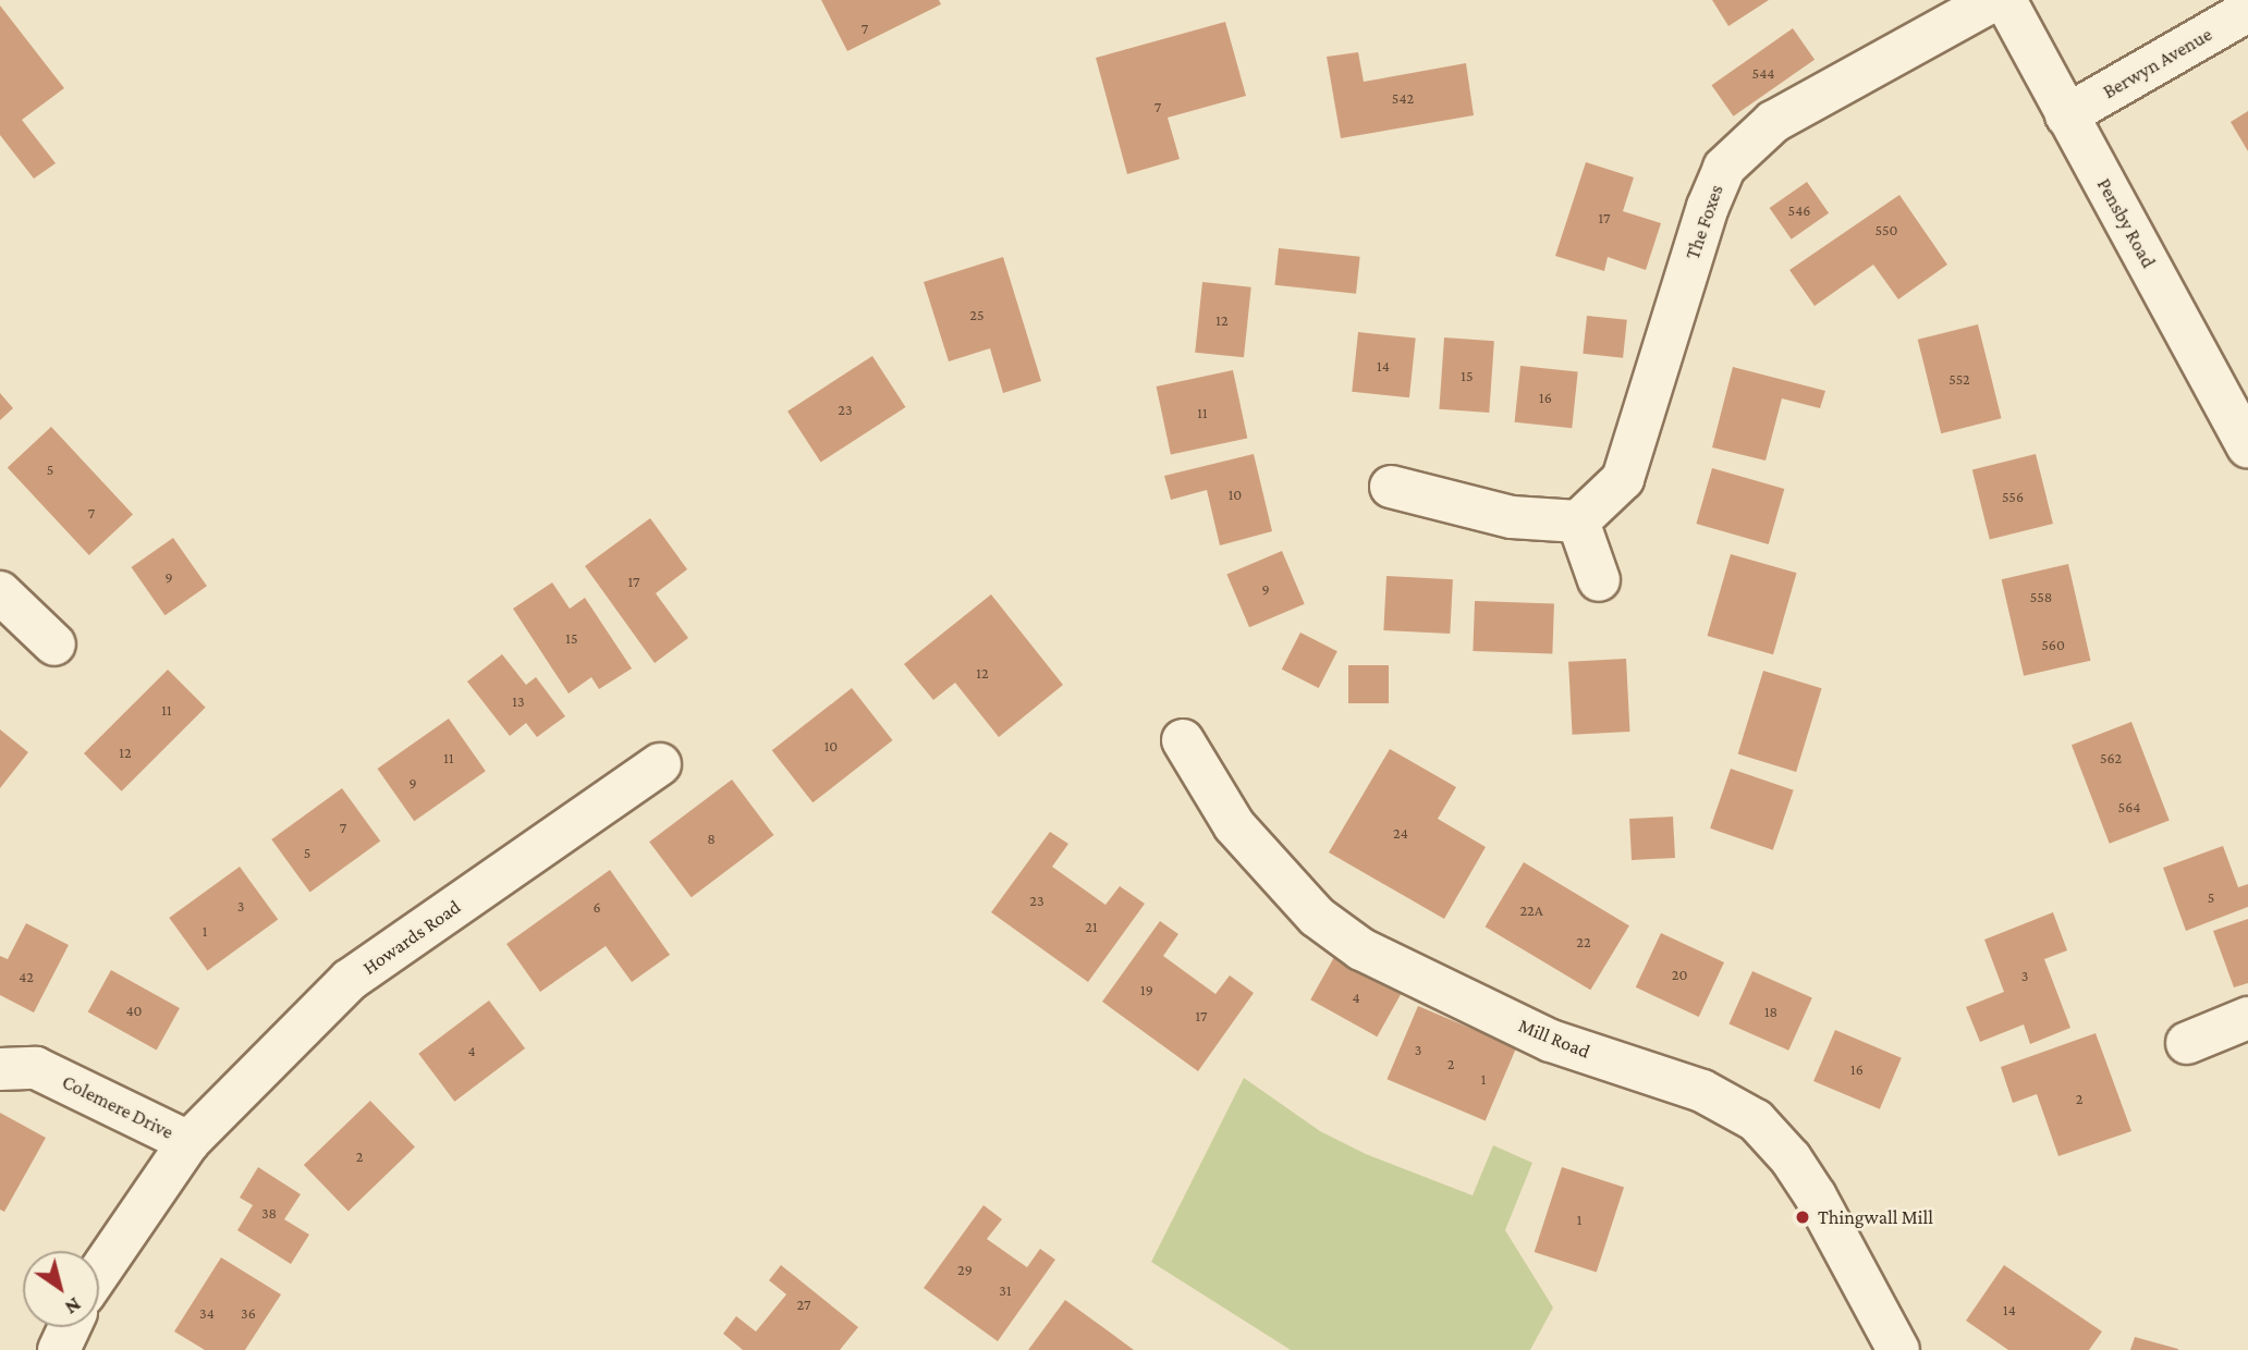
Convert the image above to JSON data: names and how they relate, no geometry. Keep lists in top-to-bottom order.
{
  "streets": {
    "street": [
      "Berwyn Avenue",
      "The Foxes",
      "Pensby Road",
      "Howards Road",
      "Mill Road",
      "Colemere Drive"
    ]
  },
  "crossings": [
    ["Berwyn Avenue", "Pensby Road"],
    ["Howards Road", "Colemere Drive"]
  ],
  "places": ["Thingwall Mill"],
  "house_numbers": [
    "7",
    "544",
    "542",
    "7",
    "546",
    "17",
    "550",
    "25",
    "12",
    "14",
    "15",
    "552",
    "16",
    "23",
    "11",
    "5",
    "10",
    "556",
    "7",
    "9",
    "17",
    "9",
    "558",
    "15",
    "560",
    "12",
    "13",
    "11",
    "10",
    "12",
    "11",
    "562",
    "9",
    "564",
    "7",
    "24",
    "8",
    "5",
    "5",
    "23",
    "3",
    "6",
    "22A",
    "21",
    "1",
    "22",
    "20",
    "3",
    "42",
    "19",
    "4",
    "40",
    "18",
    "17",
    "3",
    "4",
    "2",
    "16",
    "1",
    "2",
    "2",
    "38",
    "1",
    "29",
    "31",
    "27",
    "14",
    "34",
    "36"
  ],
  "north": "bottom right"
}
